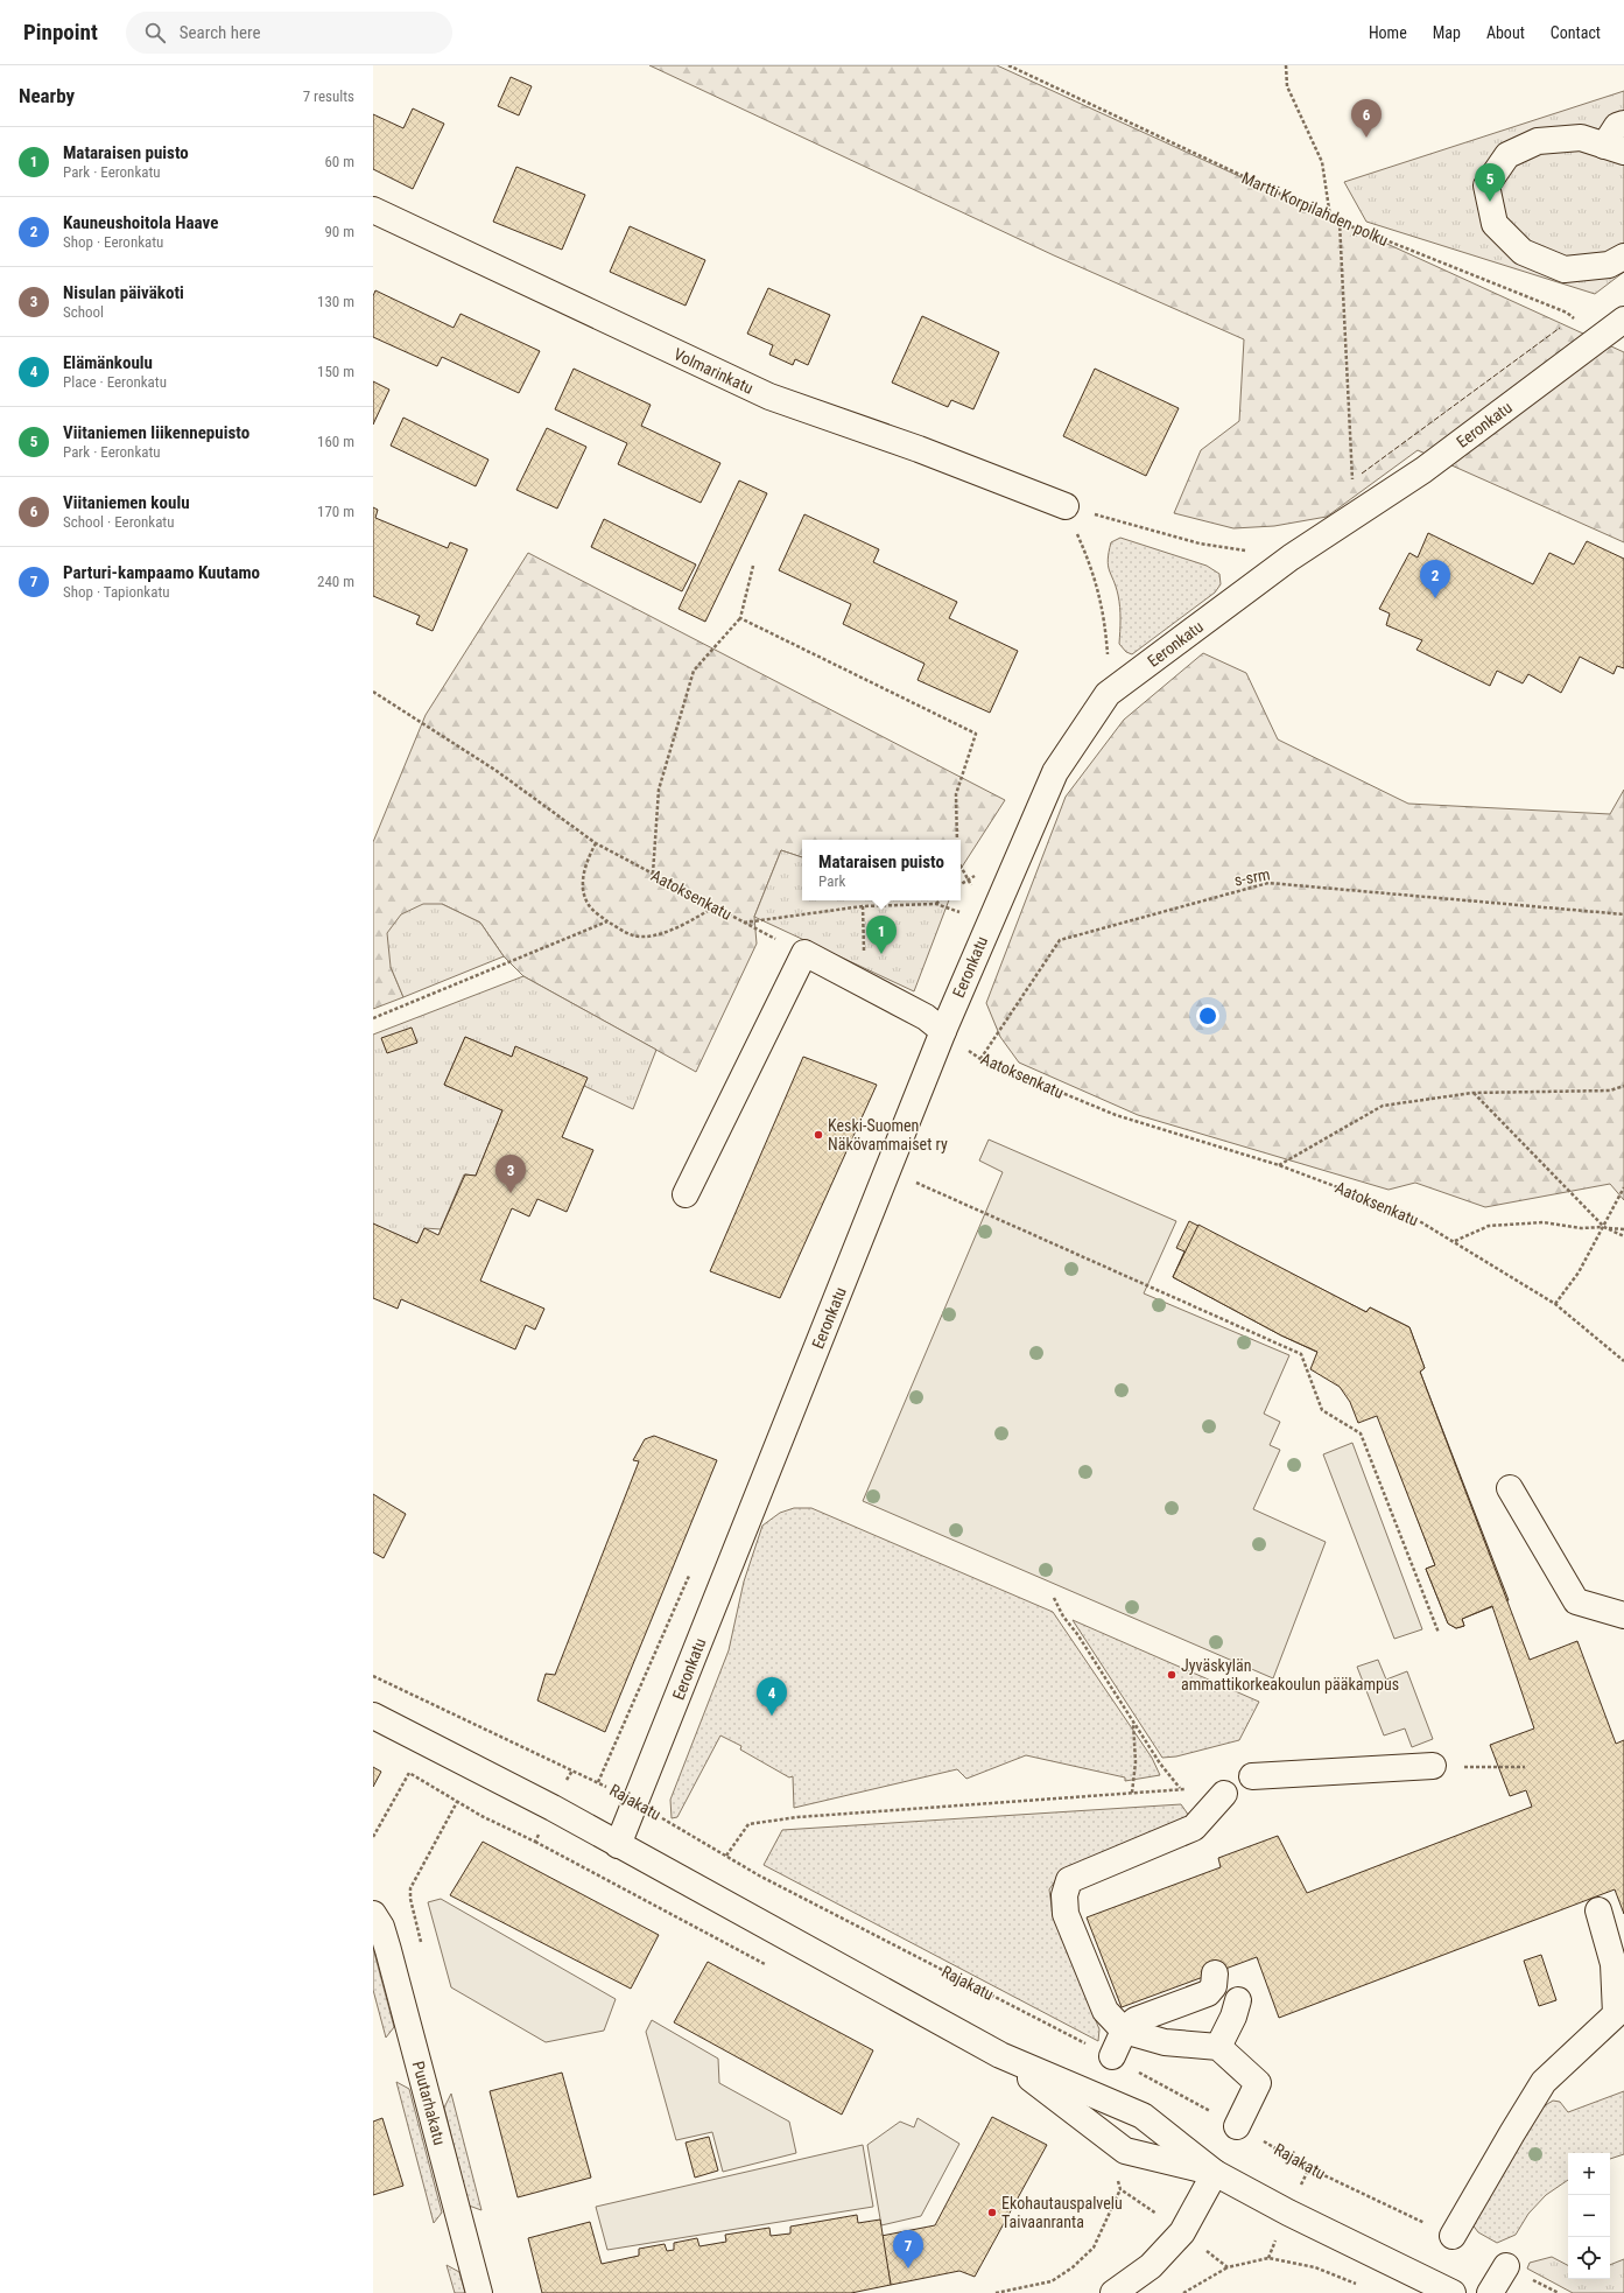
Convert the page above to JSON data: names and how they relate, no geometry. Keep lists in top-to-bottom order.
{
  "streets": {
    "street": ["Volmarinkatu", "Eeronkatu", "Puutarhakatu"],
    "path": [
      "Martti Korpilahden polku",
      "s-srm",
      "Aatoksenkatu",
      "Rajakatu"
    ]
  },
  "crossings": [
    ["Martti Korpilahden polku", "Eeronkatu"],
    ["Eeronkatu", "Aatoksenkatu"],
    ["Eeronkatu", "Rajakatu"],
    ["s-srm", "Aatoksenkatu"]
  ],
  "places": ["Keski-Suomen Näkövammaiset ry", "Jyväskylän ammattikorkeakoulun pääkampus", "Ekohautauspalvelu Taivaanranta"],
  "page": {
    "header": "Pinpoint",
    "search": "Search here",
    "nav": [
      "Home",
      "Map",
      "About",
      "Contact"
    ],
    "heading": ["Nearby", "7 results"],
    "pins": [
      "6",
      "5",
      "2",
      "1",
      "3",
      "4",
      "7"
    ],
    "list": [
      {
        "mark": "1",
        "name": "Mataraisen puisto",
        "note": "Park · Eeronkatu",
        "value": "60 m"
      },
      {
        "mark": "2",
        "name": "Kauneushoitola Haave",
        "note": "Shop · Eeronkatu",
        "value": "90 m"
      },
      {
        "mark": "3",
        "name": "Nisulan päiväkoti",
        "note": "School",
        "value": "130 m"
      },
      {
        "mark": "4",
        "name": "Elämänkoulu",
        "note": "Place · Eeronkatu",
        "value": "150 m"
      },
      {
        "mark": "5",
        "name": "Viitaniemen liikennepuisto",
        "note": "Park · Eeronkatu",
        "value": "160 m"
      },
      {
        "mark": "6",
        "name": "Viitaniemen koulu",
        "note": "School · Eeronkatu",
        "value": "170 m"
      },
      {
        "mark": "7",
        "name": "Parturi-kampaamo Kuutamo",
        "note": "Shop · Tapionkatu",
        "value": "240 m"
      }
    ],
    "popup": ["Mataraisen puisto", "Park"],
    "map_buttons": ["+", "−"]
  }
}
